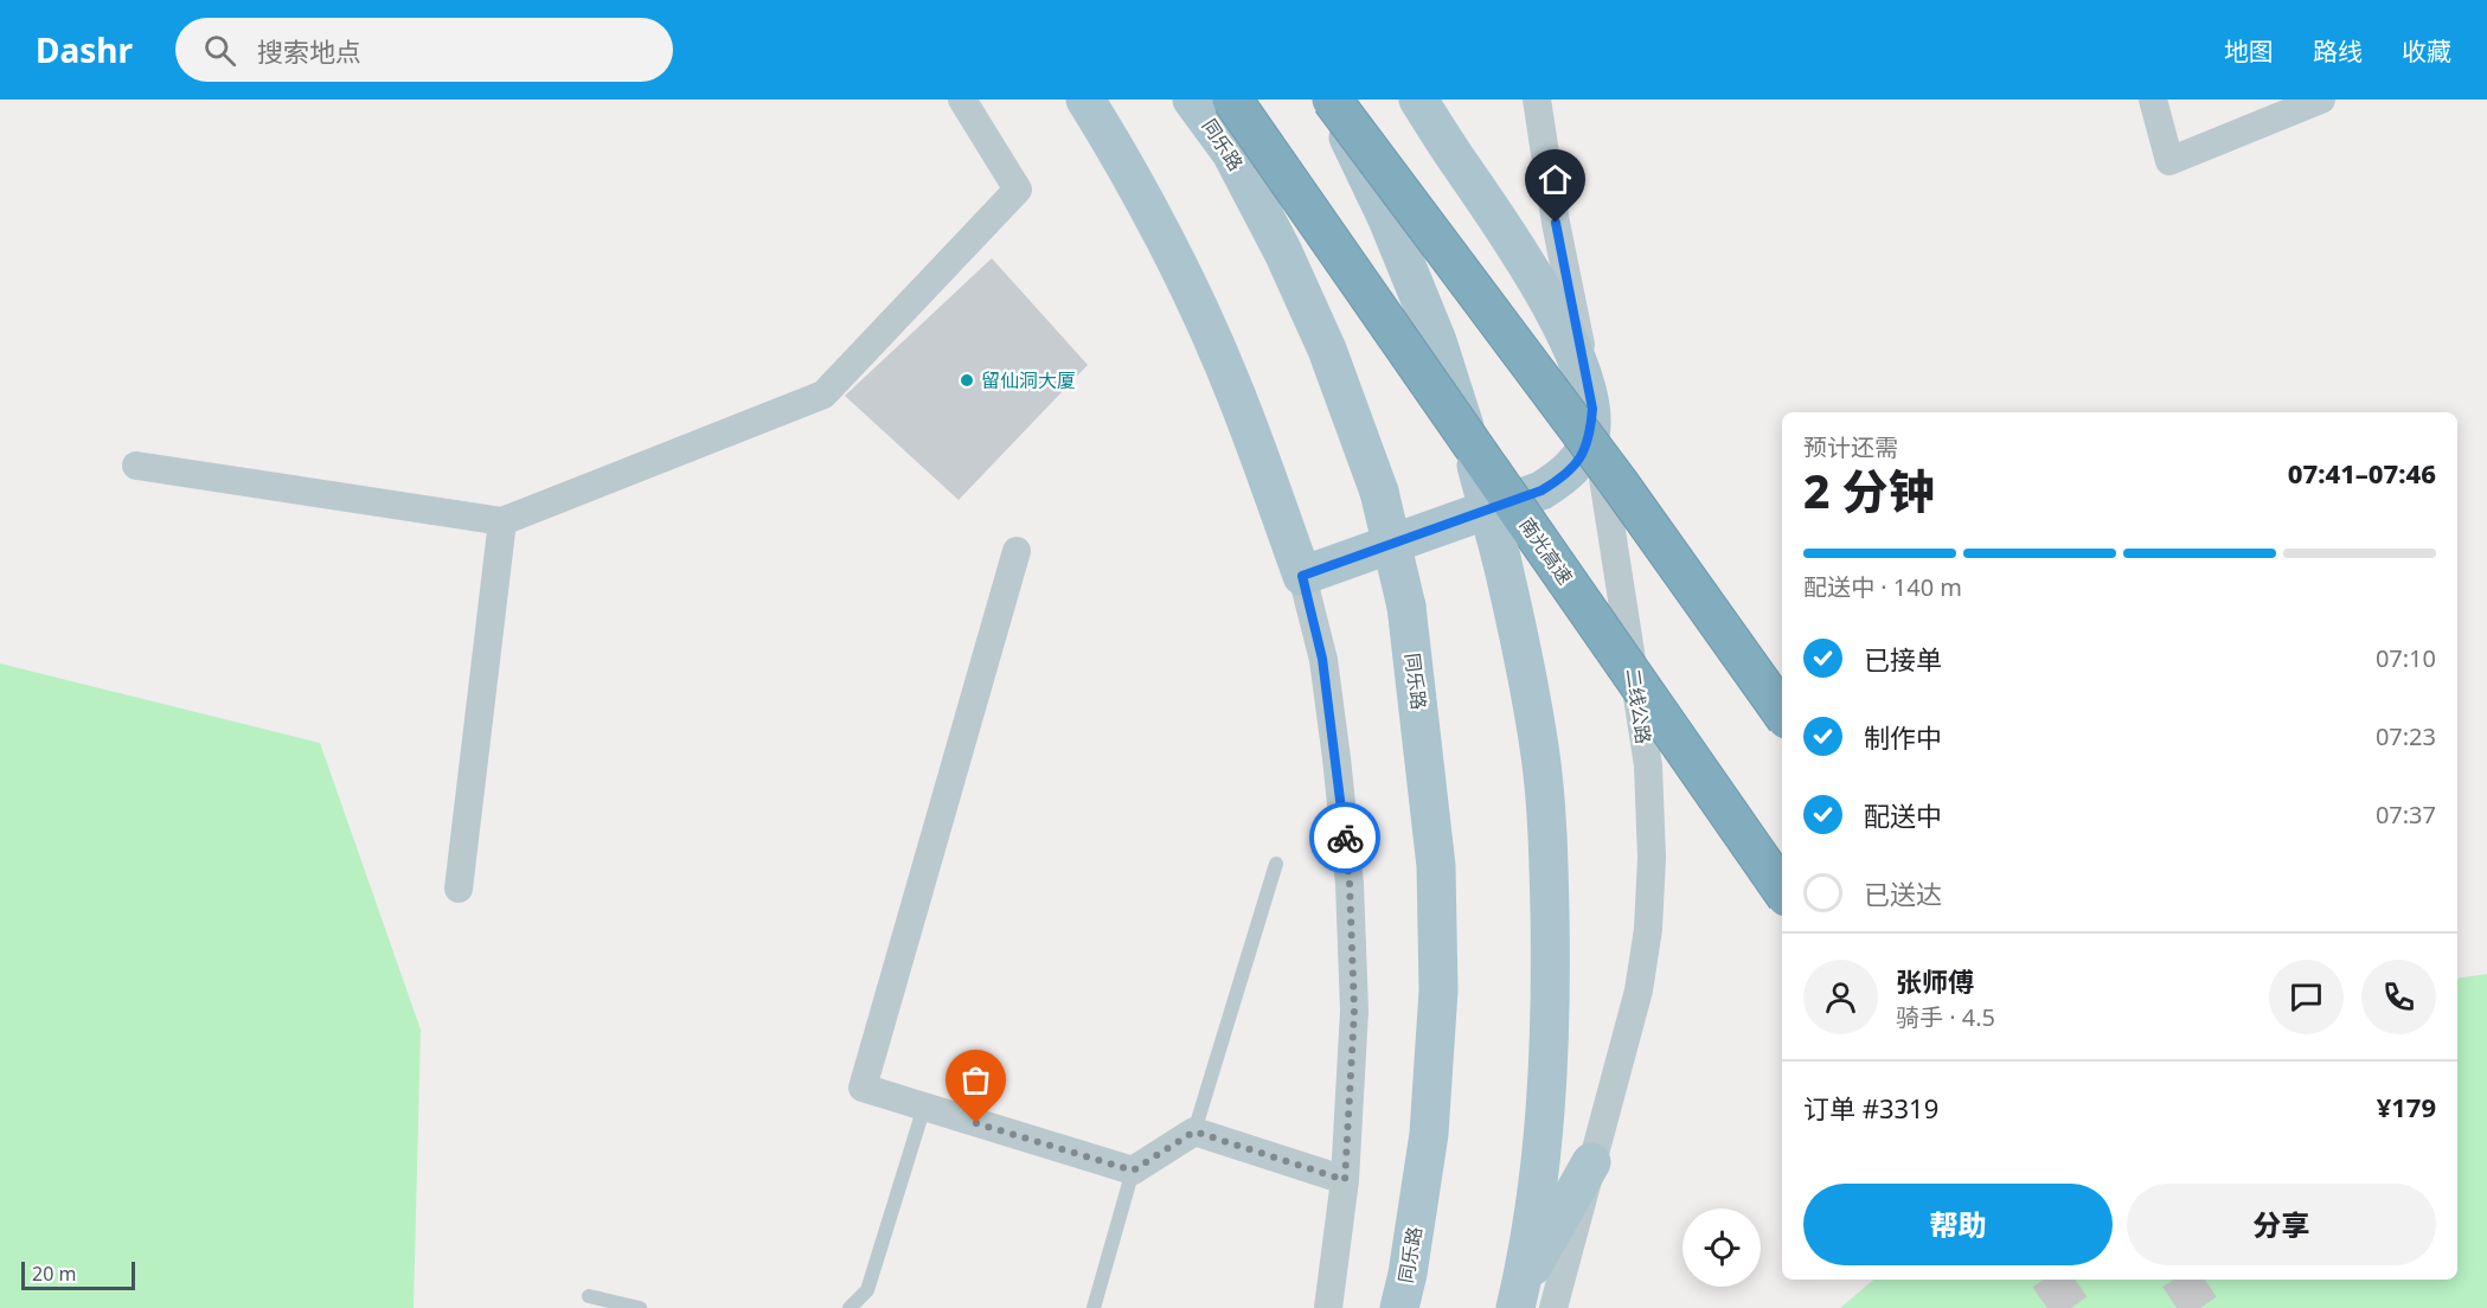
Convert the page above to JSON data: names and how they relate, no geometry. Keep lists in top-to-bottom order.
{
  "streets": {
    "highway": ["南光高速"],
    "main road": ["同乐路"],
    "street": ["二线公路"]
  },
  "places": ["留仙洞大厦"],
  "scale_bar": "20 m",
  "page": {
    "header": "Dashr",
    "search": "搜索地点",
    "nav": ["地图", "路线", "收藏"],
    "heading": ["2 分钟", "预计还需", "07:41–07:46"],
    "panel": [
      "张师傅",
      "骑手 · 4.5",
      "订单 #3319",
      "¥179"
    ],
    "bar": "配送中 · 140 m",
    "list": [
      ["已接单", "07:10"],
      ["制作中", "07:23"],
      ["配送中", "07:37"],
      "已送达"
    ],
    "buttons": ["帮助", "分享"],
    "scale": "20 m"
  }
}
